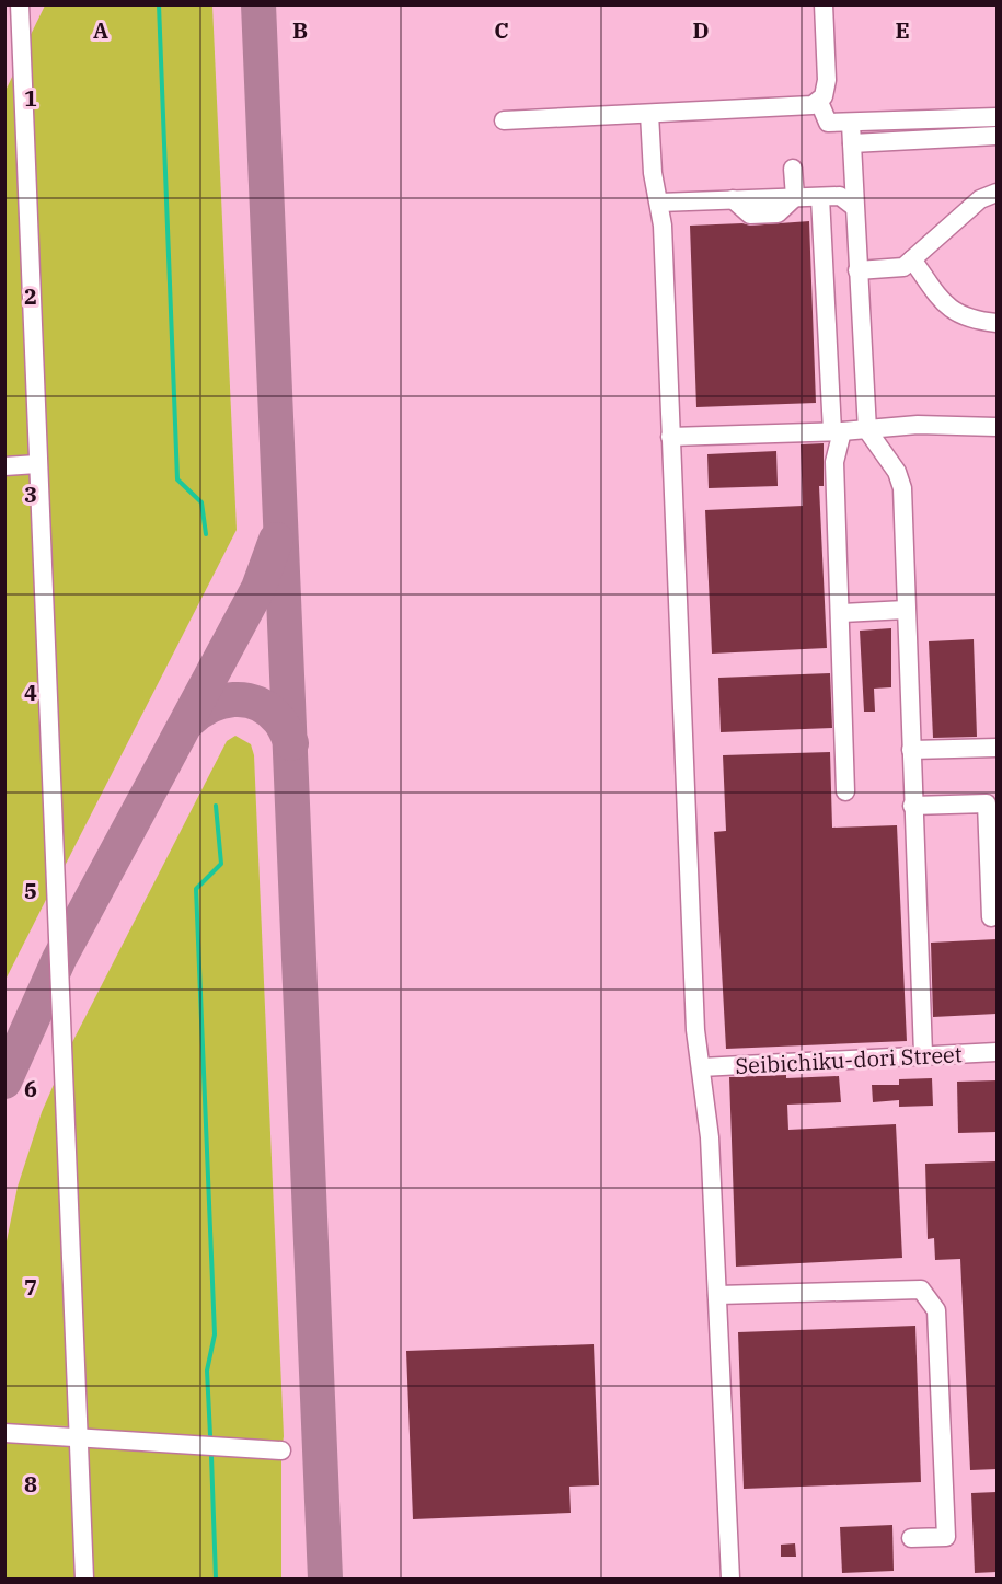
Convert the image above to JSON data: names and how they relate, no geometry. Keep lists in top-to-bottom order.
{
  "streets": {
    "street": ["Seibichiku-dori Street"]
  },
  "grid": {
    "columns": [
      "A",
      "B",
      "C",
      "D",
      "E"
    ],
    "rows": [
      "1",
      "2",
      "3",
      "4",
      "5",
      "6",
      "7",
      "8"
    ]
  }
}
